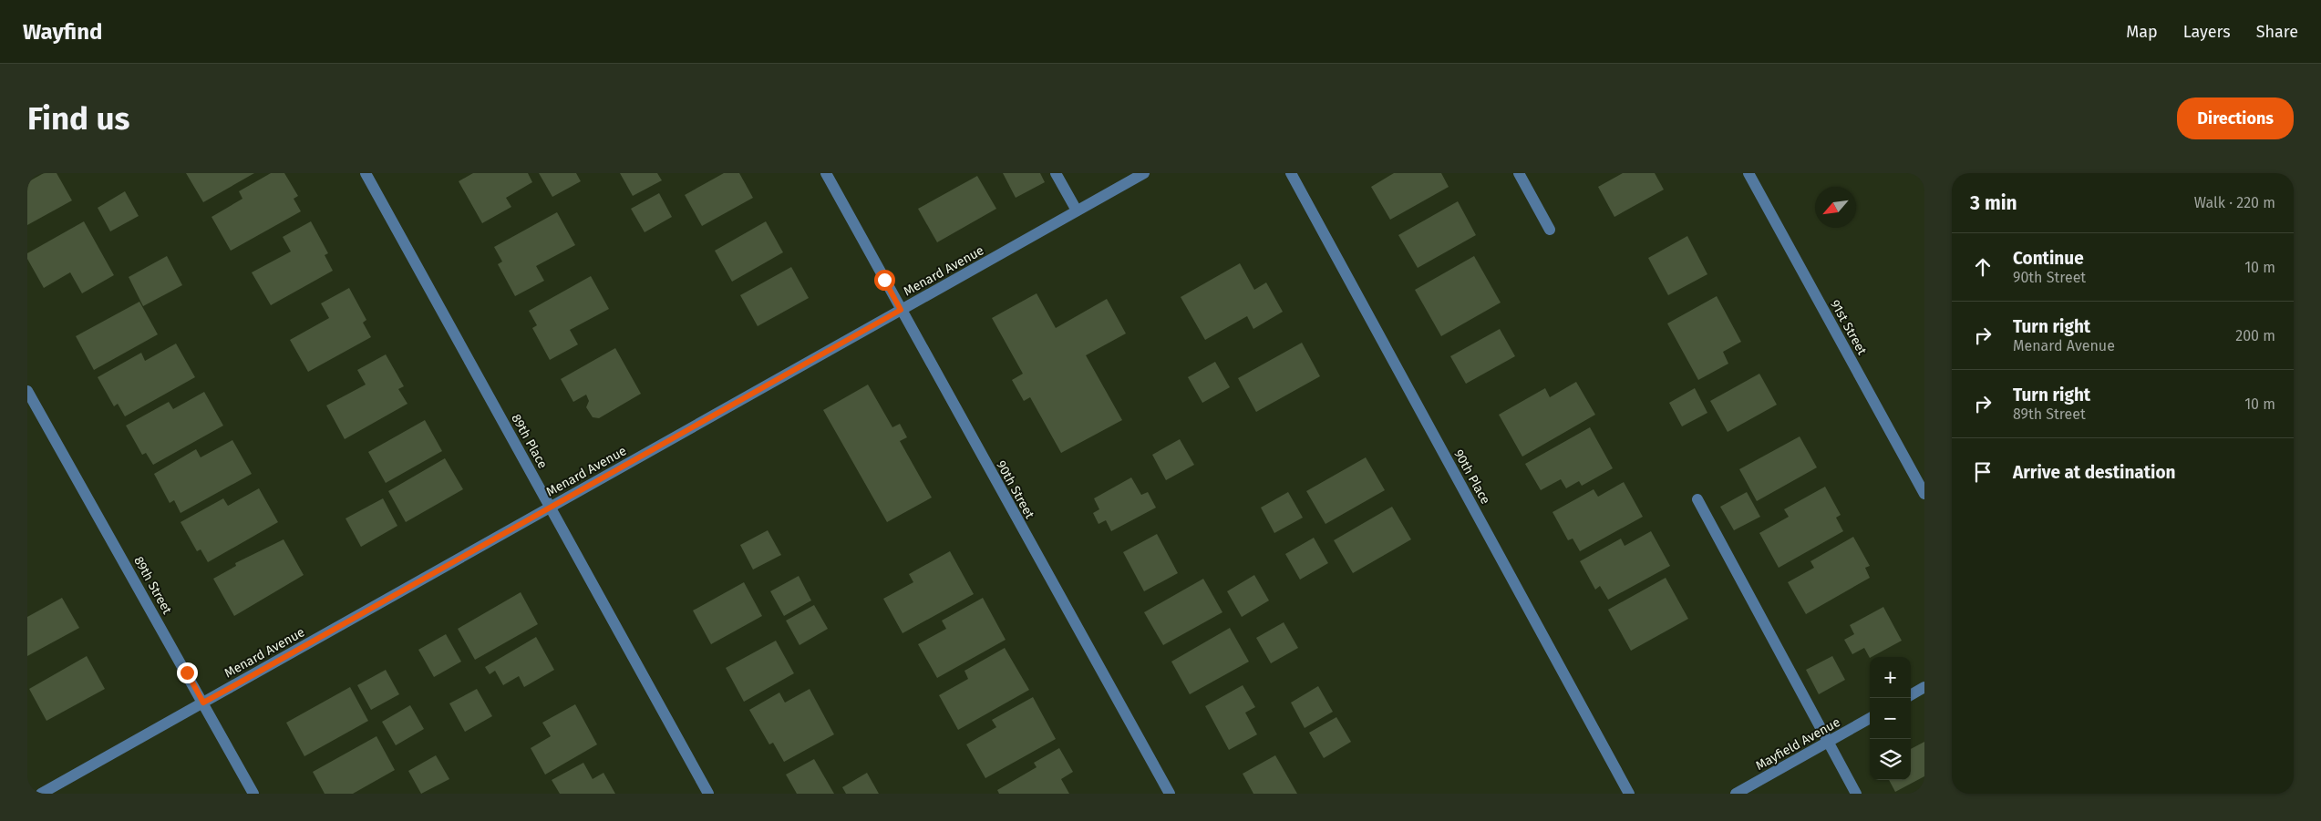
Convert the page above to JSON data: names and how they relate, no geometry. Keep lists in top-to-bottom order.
{
  "streets": {
    "street": [
      "Menard Avenue",
      "91st Street",
      "89th Place",
      "90th Place",
      "90th Street",
      "89th Street",
      "Mayfield Avenue"
    ]
  },
  "crossings": [
    ["Menard Avenue", "89th Place"],
    ["Menard Avenue", "90th Street"],
    ["Menard Avenue", "89th Street"]
  ],
  "north": "bottom left",
  "page": {
    "header": "Wayfind",
    "nav": ["Map", "Layers", "Share"],
    "buttons": "Directions",
    "title": "Find us",
    "heading": ["3 min", "Walk · 220 m"],
    "list": [
      ["Continue", "90th Street", "10 m"],
      ["Turn right", "Menard Avenue", "200 m"],
      ["Turn right", "89th Street", "10 m"],
      "Arrive at destination"
    ],
    "map_buttons": ["+", "−"]
  }
}
